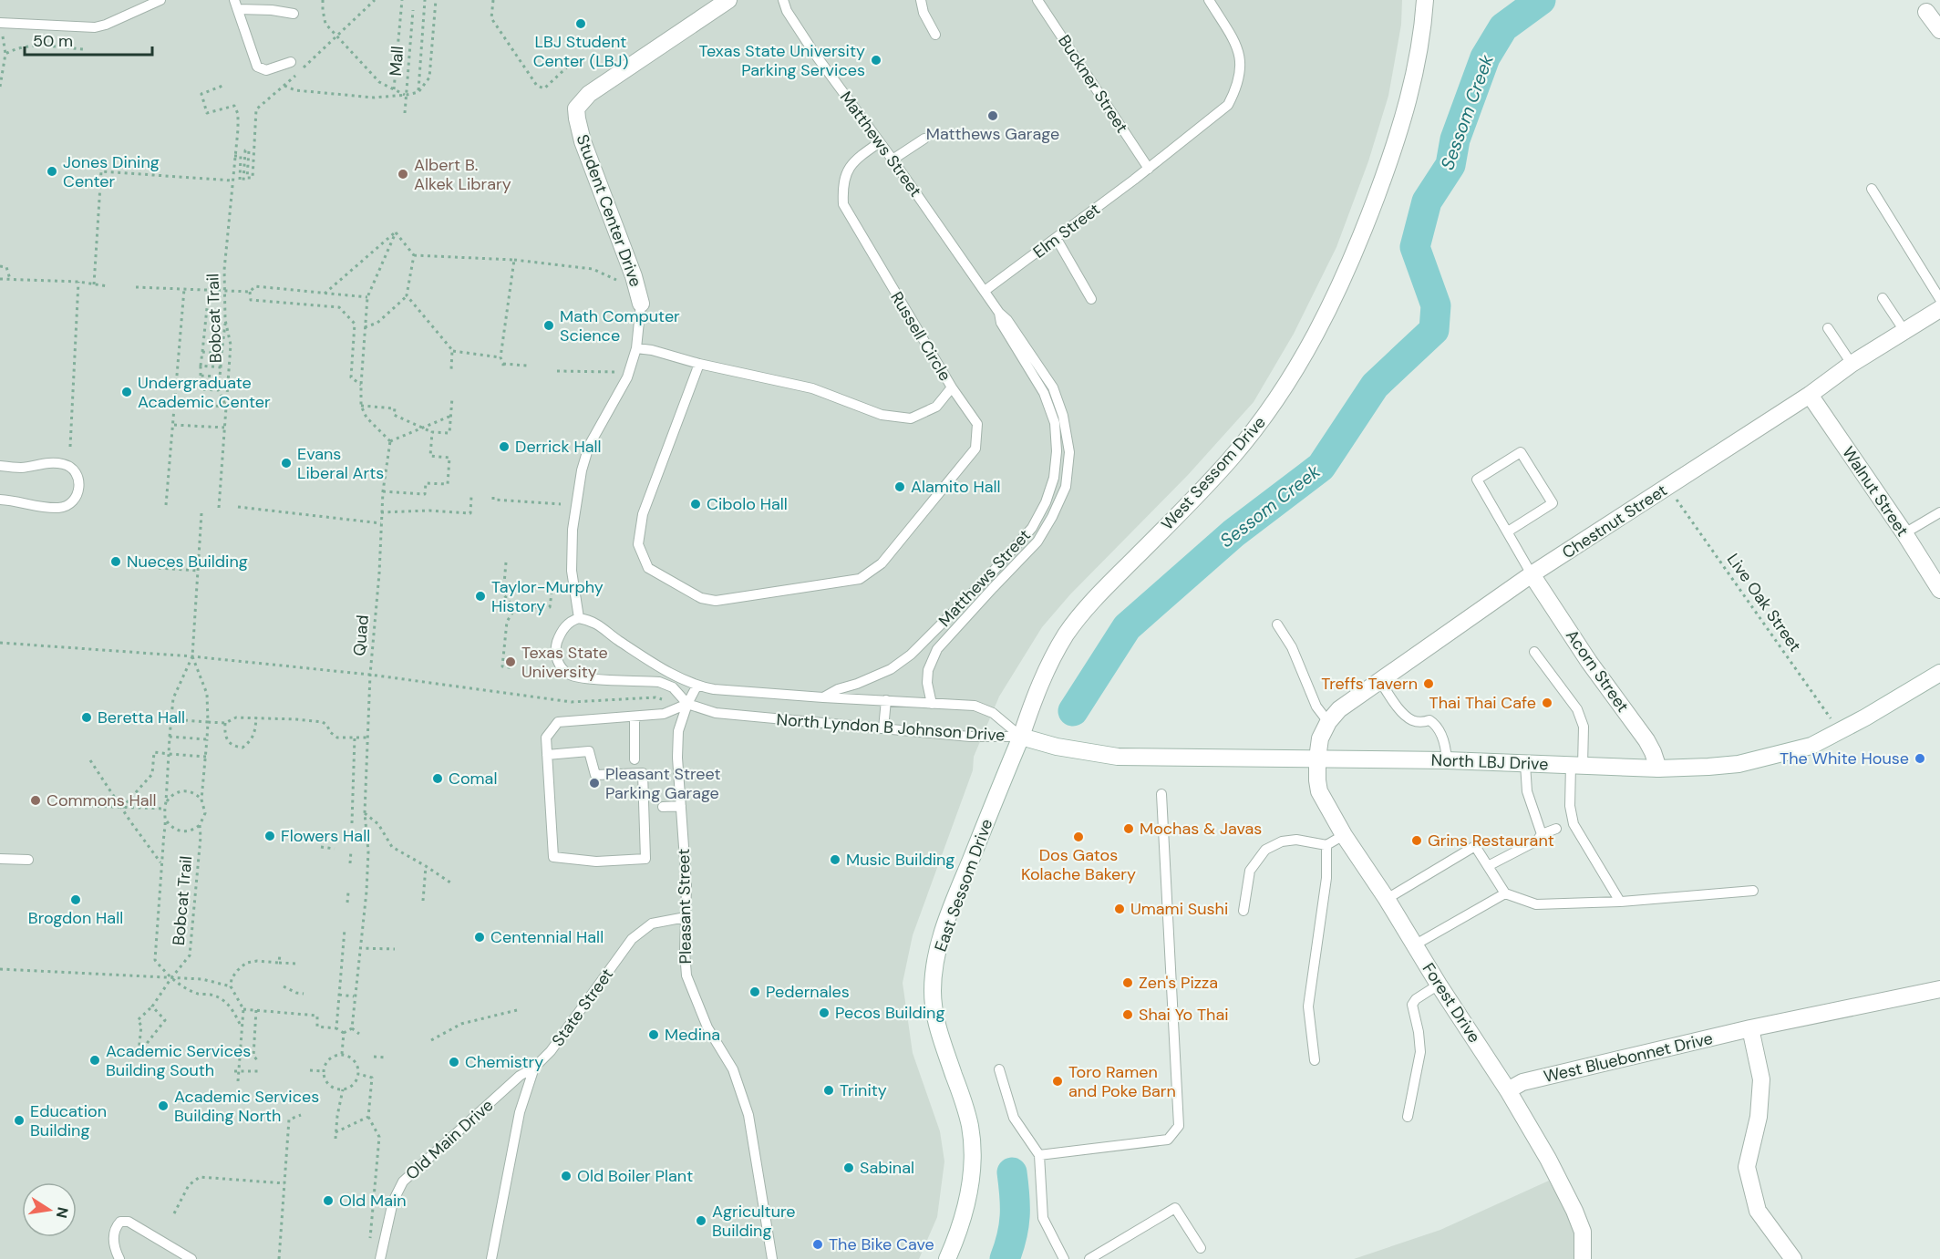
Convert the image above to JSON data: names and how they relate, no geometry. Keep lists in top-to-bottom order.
{
  "streets": {
    "street": [
      "Student Center Drive",
      "West Sessom Drive",
      "Walnut Street",
      "Chestnut Street",
      "Acorn Street",
      "North LBJ Drive",
      "East Sessom Drive",
      "Forest Drive",
      "West Bluebonnet Drive"
    ],
    "lane": [
      "Buckner Street",
      "Matthews Street",
      "Elm Street",
      "Russell Circle",
      "North Lyndon B Johnson Drive",
      "Pleasant Street",
      "State Street",
      "Old Main Drive"
    ],
    "path": [
      "Mall",
      "Bobcat Trail",
      "Live Oak Street",
      "Quad"
    ]
  },
  "crossings": [
    ["Buckner Street", "Elm Street"],
    ["Matthews Street", "Elm Street"],
    ["Matthews Street", "Russell Circle"],
    ["Matthews Street", "North Lyndon B Johnson Drive"],
    ["West Sessom Drive", "North Lyndon B Johnson Drive"],
    ["West Sessom Drive", "North LBJ Drive"],
    ["West Sessom Drive", "East Sessom Drive"],
    ["Walnut Street", "Chestnut Street"],
    ["Chestnut Street", "Live Oak Street"],
    ["Chestnut Street", "Acorn Street"],
    ["Chestnut Street", "North LBJ Drive"],
    ["Chestnut Street", "Forest Drive"],
    ["Live Oak Street", "North LBJ Drive"],
    ["Acorn Street", "North LBJ Drive"],
    ["North Lyndon B Johnson Drive", "North LBJ Drive"],
    ["North Lyndon B Johnson Drive", "East Sessom Drive"],
    ["North Lyndon B Johnson Drive", "Pleasant Street"],
    ["North LBJ Drive", "East Sessom Drive"],
    ["North LBJ Drive", "Forest Drive"],
    ["Pleasant Street", "State Street"],
    ["Forest Drive", "West Bluebonnet Drive"],
    ["State Street", "Old Main Drive"]
  ],
  "water": ["Sessom Creek"],
  "places": [
    "LBJ Student Center (LBJ)",
    "Texas State University Parking Services",
    "Matthews Garage",
    "Jones Dining Center",
    "Albert B. Alkek Library",
    "Math Computer Science",
    "Undergraduate Academic Center",
    "Derrick Hall",
    "Evans Liberal Arts",
    "Alamito Hall",
    "Cibolo Hall",
    "Nueces Building",
    "Taylor-Murphy History",
    "Texas State University",
    "Treffs Tavern",
    "Thai Thai Cafe",
    "Beretta Hall",
    "The White House",
    "Comal",
    "Pleasant Street Parking Garage",
    "Commons Hall",
    "Mochas & Javas",
    "Flowers Hall",
    "Dos Gatos Kolache Bakery",
    "Grins Restaurant",
    "Music Building",
    "Brogdon Hall",
    "Umami Sushi",
    "Centennial Hall",
    "Zen's Pizza",
    "Pedernales",
    "Pecos Building",
    "Shai Yo Thai",
    "Medina",
    "Academic Services Building South",
    "Chemistry",
    "Toro Ramen and Poke Barn",
    "Trinity",
    "Academic Services Building North",
    "Education Building",
    "Sabinal",
    "Old Boiler Plant",
    "Old Main",
    "Agriculture Building",
    "The Bike Cave"
  ],
  "scale_bar": "50 m",
  "north": "right"
}
